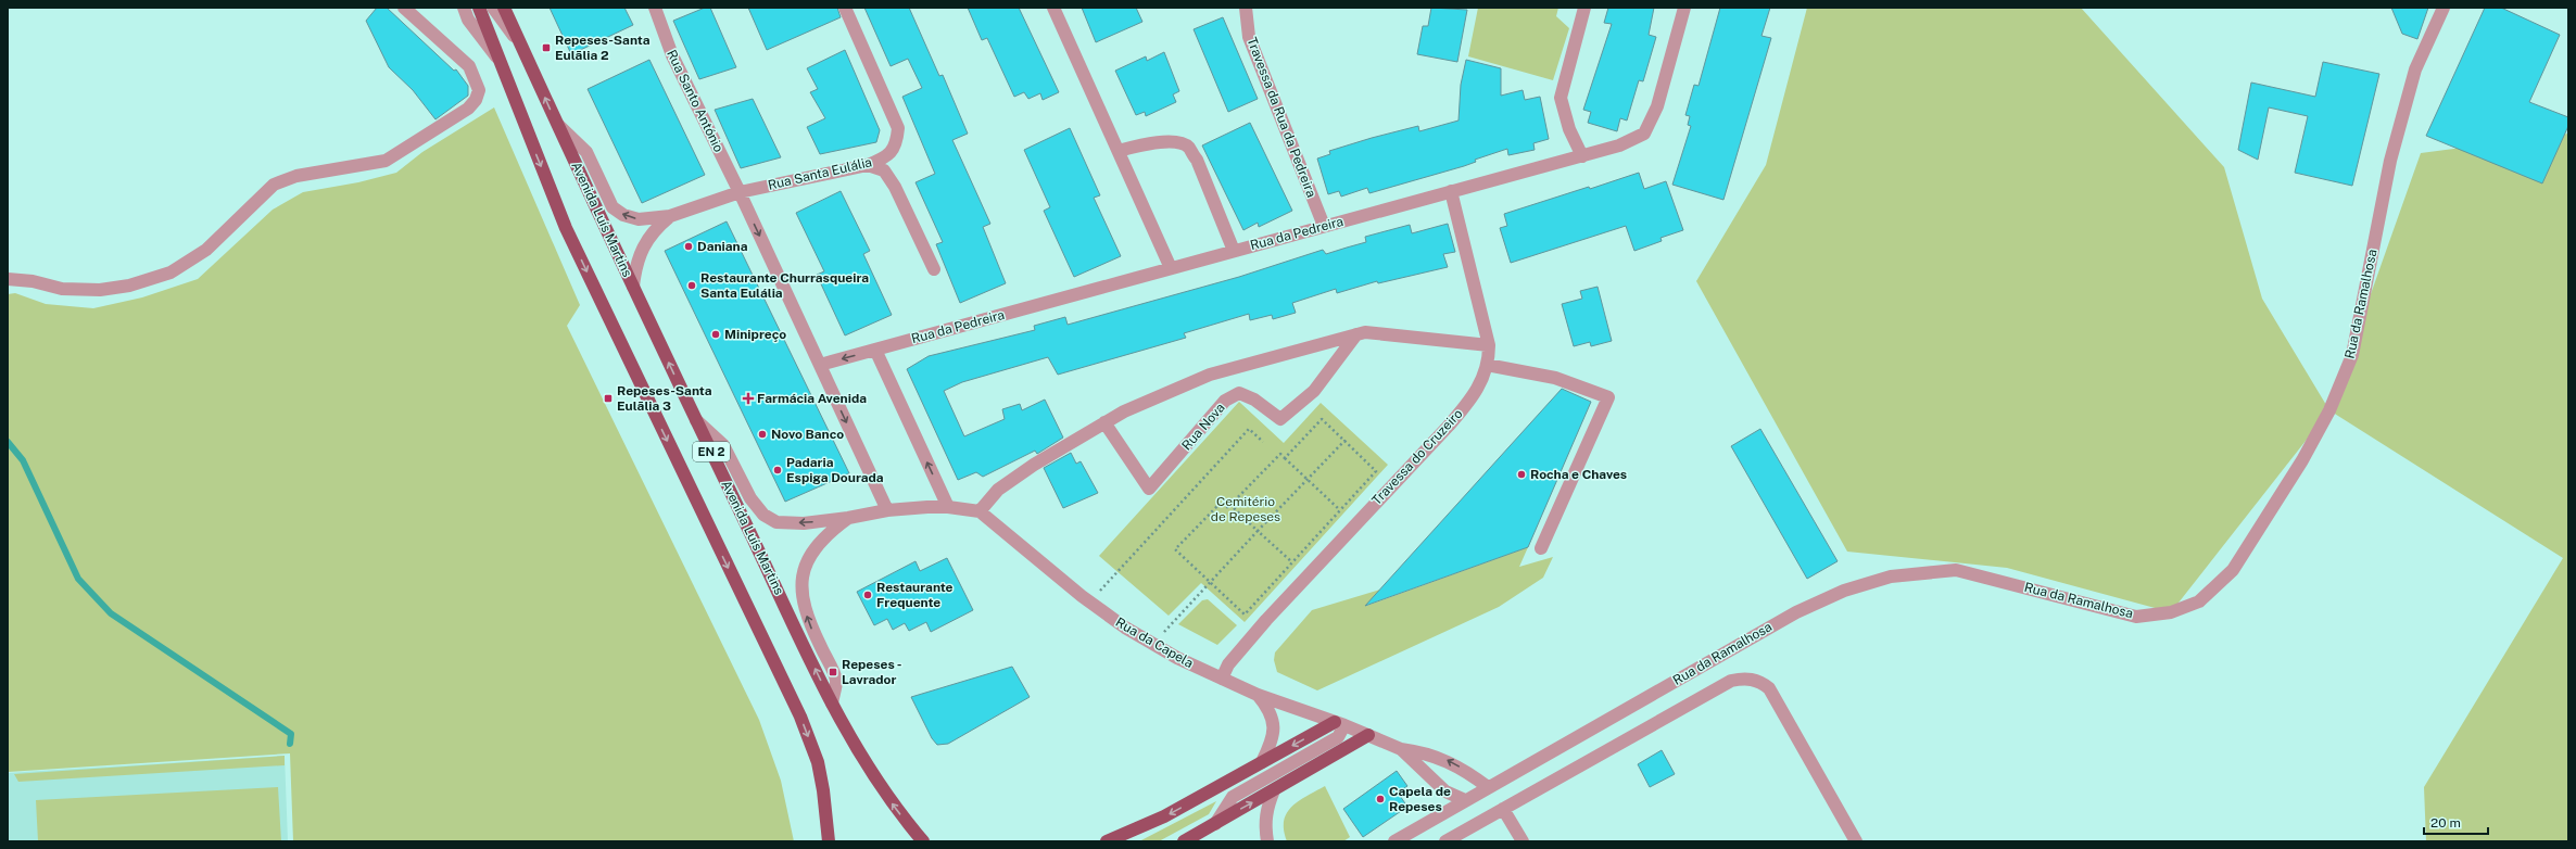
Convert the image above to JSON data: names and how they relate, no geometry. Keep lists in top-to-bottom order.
{
  "streets": {
    "main road": ["Avenida Luís Martins", "EN 2"],
    "street": [
      "Rua Santo António",
      "Travessa da Rua da Pedreira",
      "Rua Santa Eulália",
      "Rua da Pedreira",
      "Rua da Ramalhosa",
      "Rua Nova",
      "Travessa do Cruzeiro",
      "Rua da Capela"
    ]
  },
  "crossings": [
    ["Rua Santo António", "Rua Santa Eulália"],
    ["Rua Santo António", "Rua da Pedreira"],
    ["Travessa da Rua da Pedreira", "Rua da Pedreira"],
    ["Rua da Pedreira", "Travessa do Cruzeiro"],
    ["Rua da Ramalhosa", "Rua da Capela"],
    ["Travessa do Cruzeiro", "Rua da Capela"]
  ],
  "parks": ["Cemitério de Repeses"],
  "places": {
    "transit": ["Repeses-Santa Eulãlia 2", "Repeses-Santa Eulãlia 3", "Repeses - Lavrador"],
    "other": [
      "Daniana",
      "Restaurante Churrasqueira Santa Eulália",
      "Minipreço",
      "Novo Banco",
      "Padaria Espiga Dourada",
      "Rocha e Chaves",
      "Restaurante Frequente",
      "Capela de Repeses"
    ],
    "health": ["Farmácia Avenida"]
  },
  "scale_bar": "20 m"
}
